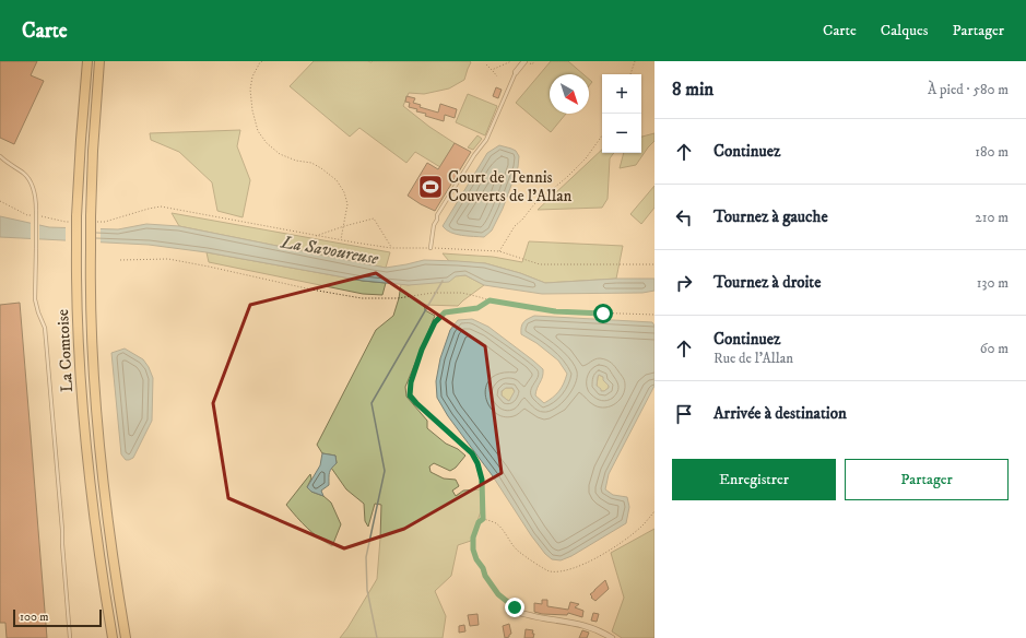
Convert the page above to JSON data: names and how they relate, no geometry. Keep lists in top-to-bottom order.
{
  "streets": {
    "highway": ["La Comtoise"]
  },
  "water": ["La Savoureuse"],
  "places": {
    "sports": ["Court de Tennis Couverts de l'Allan"]
  },
  "scale_bar": "100 m",
  "north": "bottom right",
  "page": {
    "header": "Carte",
    "nav": ["Carte", "Calques", "Partager"],
    "heading": ["8 min", "À pied · 580 m"],
    "map_buttons": ["+", "−"],
    "list": [
      ["Continuez", "180 m"],
      ["Tournez à gauche", "210 m"],
      ["Tournez à droite", "130 m"],
      ["Continuez", "Rue de l'Allan", "60 m"],
      "Arrivée à destination"
    ],
    "buttons": ["Enregistrer", "Partager"],
    "scale": "100 m"
  }
}
